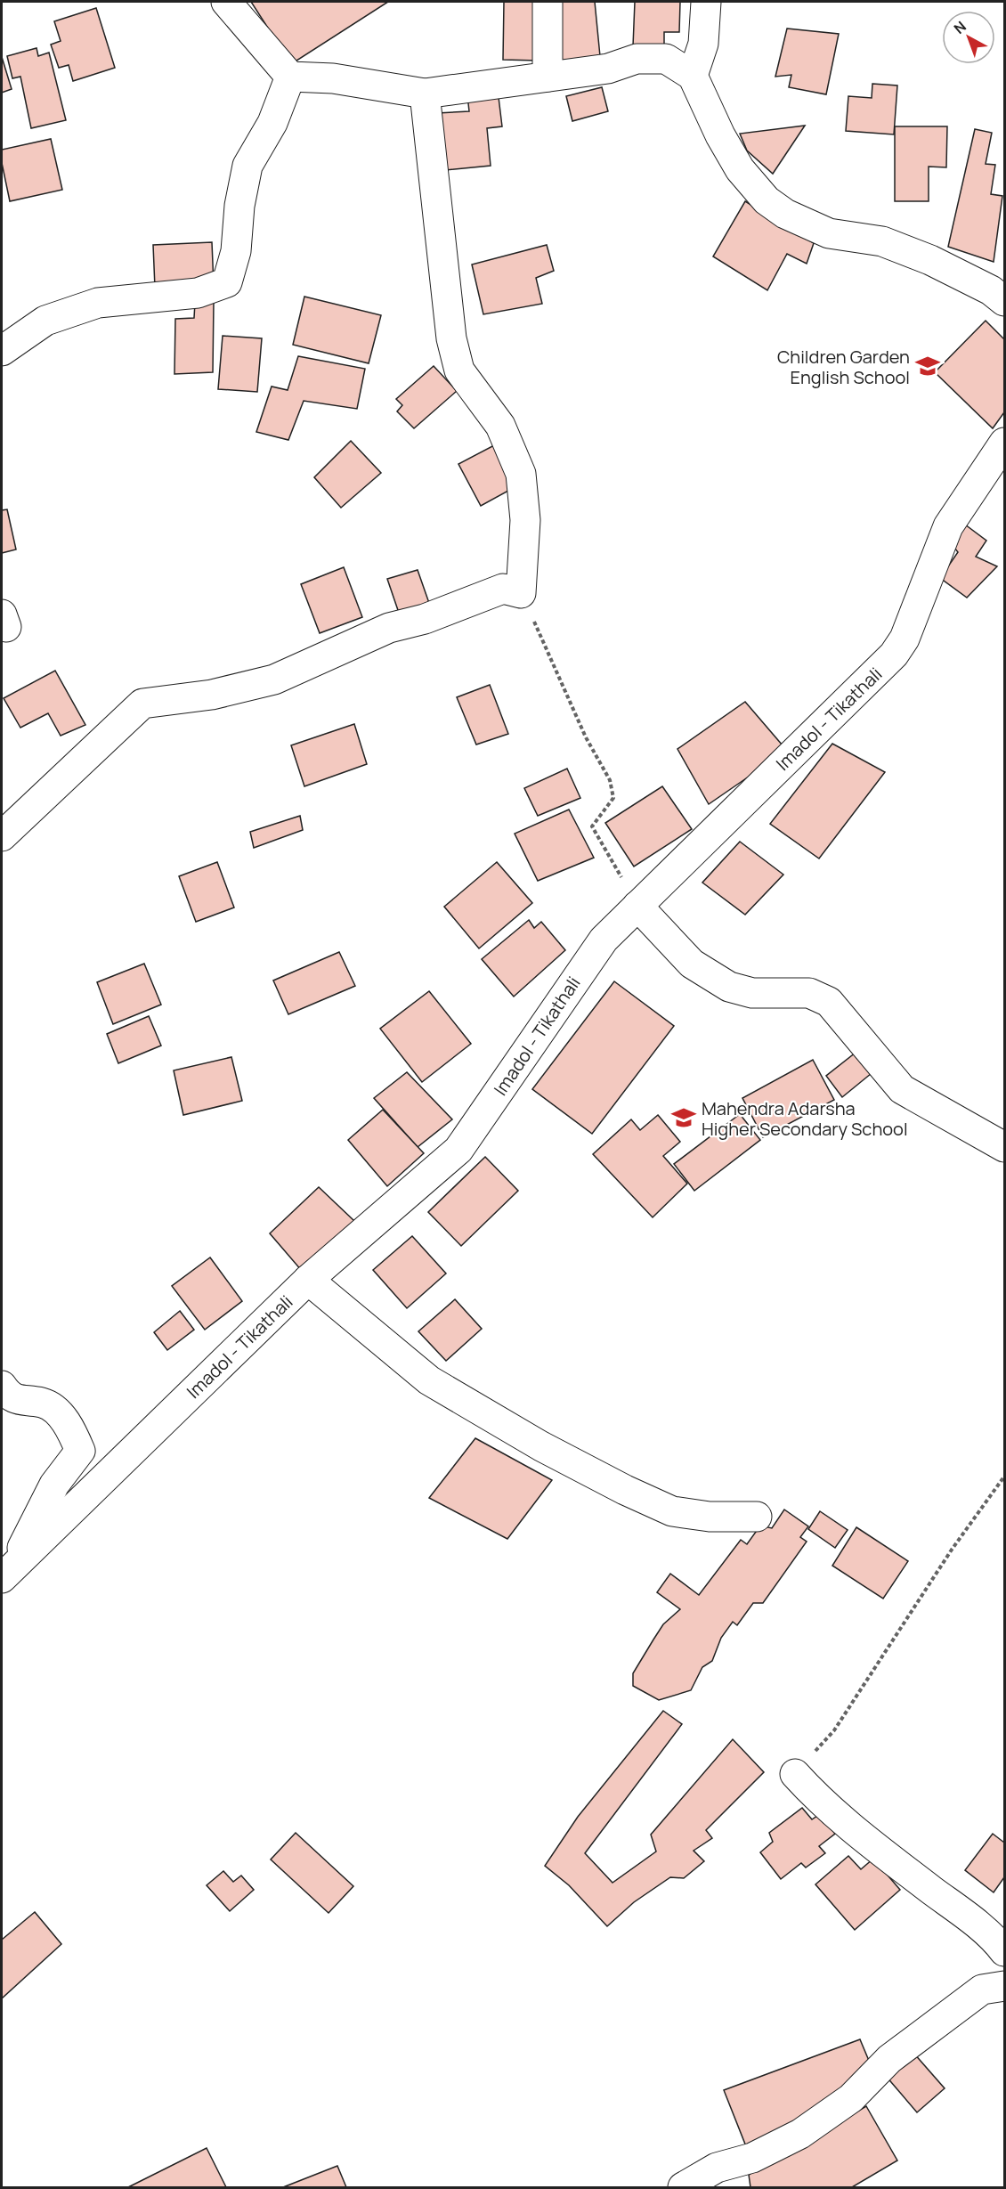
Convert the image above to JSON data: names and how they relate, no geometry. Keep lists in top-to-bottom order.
{
  "streets": {
    "street": ["Imadol - Tikathali"]
  },
  "places": {
    "school or university": ["Children Garden English School", "Mahendra Adarsha Higher Secondary School"]
  },
  "north": "top left"
}
